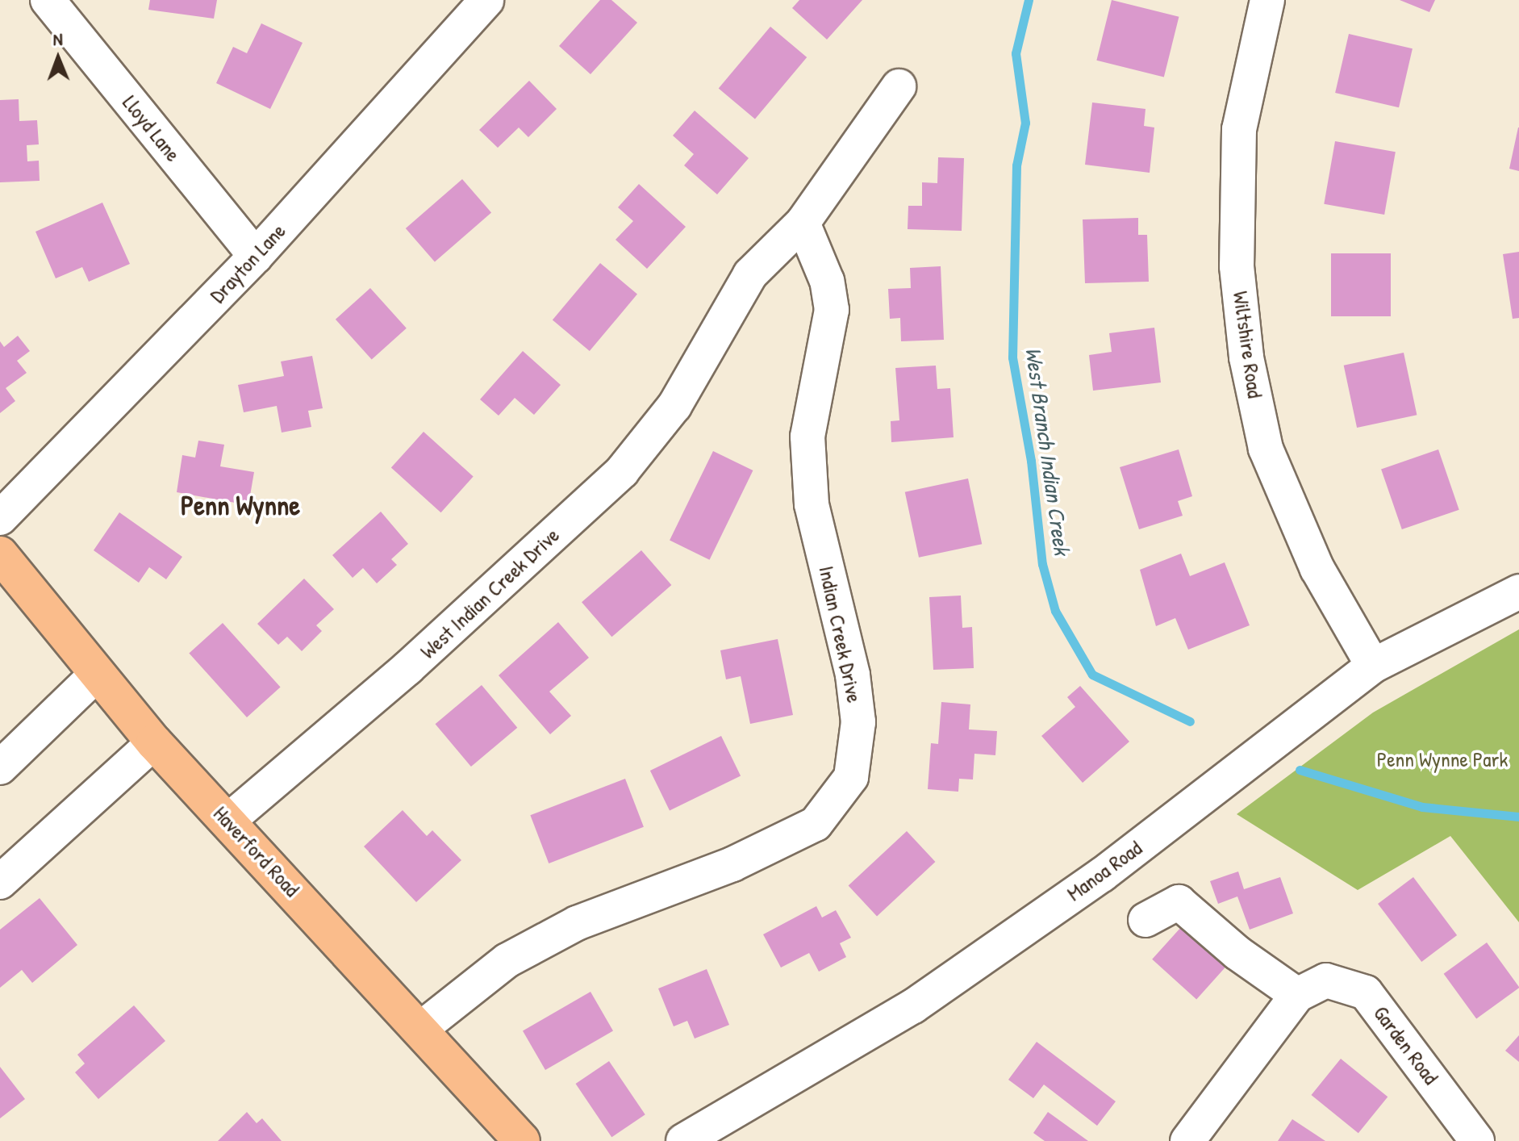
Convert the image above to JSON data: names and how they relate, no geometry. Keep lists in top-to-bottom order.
{
  "streets": {
    "main road": ["Haverford Road"],
    "street": [
      "Lloyd Lane",
      "Drayton Lane",
      "Wiltshire Road",
      "West Indian Creek Drive",
      "Indian Creek Drive",
      "Manoa Road",
      "Garden Road"
    ]
  },
  "crossings": [
    ["Lloyd Lane", "Drayton Lane"],
    ["Wiltshire Road", "Manoa Road"],
    ["West Indian Creek Drive", "Indian Creek Drive"],
    ["West Indian Creek Drive", "Haverford Road"],
    ["Indian Creek Drive", "Haverford Road"]
  ],
  "districts": ["Penn Wynne"],
  "water": ["West Branch Indian Creek"],
  "parks": ["Penn Wynne Park"],
  "north": "top"
}
